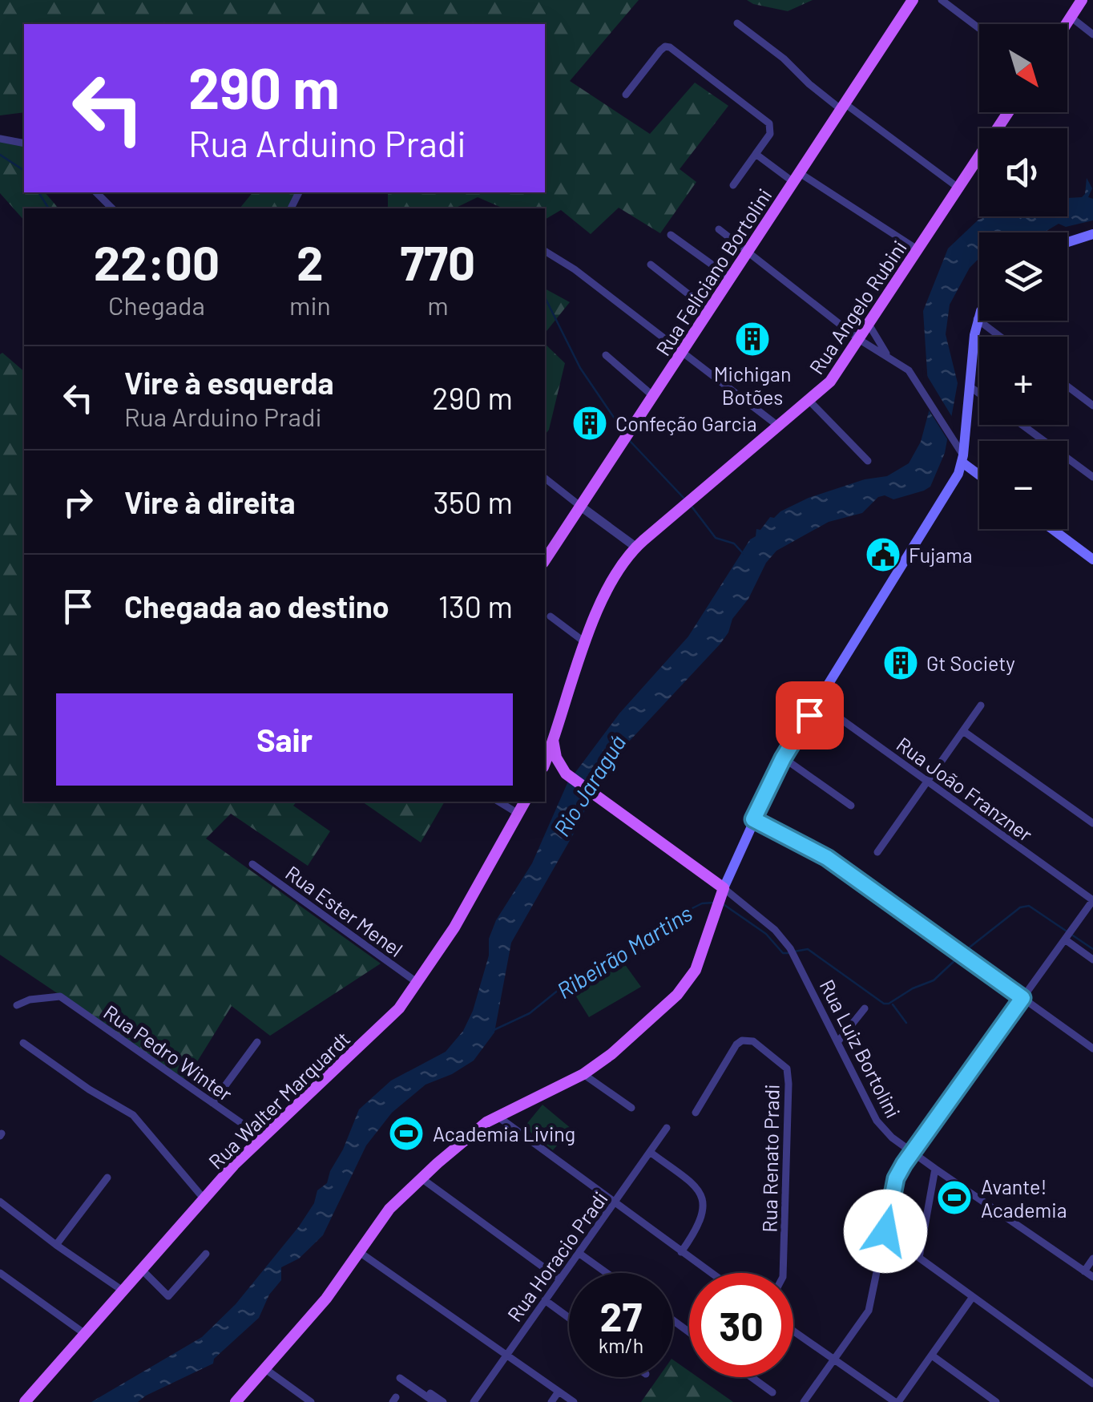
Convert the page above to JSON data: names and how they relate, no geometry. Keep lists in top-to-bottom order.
{
  "streets": {
    "main road": ["Rua Feliciano Bortolini", "Rua Angelo Rubini", "Rua Walter Marquardt"],
    "street": [
      "Rua João Franzner",
      "Rua Ester Menel",
      "Rua Luiz Bortolini",
      "Rua Pedro Winter",
      "Rua Renato Pradi",
      "Rua Horacio Pradi"
    ]
  },
  "crossings": [
    ["Rua Ester Menel", "Rua Walter Marquardt"],
    ["Rua Pedro Winter", "Rua Walter Marquardt"]
  ],
  "water": ["Rio Jaraguá", "Ribeirão Martins"],
  "places": {
    "building": ["Michigan Botões", "Confeção Garcia", "Gt Society"],
    "public building": ["Fujama"],
    "sports": ["Academia Living", "Avante! Academia"]
  },
  "north": "bottom right",
  "page": {
    "map_buttons": ["+", "−"],
    "turn": ["290 m", "Rua Arduino Pradi"],
    "eta": [
      "22:00",
      "Chegada",
      "2",
      "min",
      "770",
      "m"
    ],
    "list": [
      {
        "name": "Vire à esquerda",
        "note": "Rua Arduino Pradi",
        "value": "290 m"
      },
      {
        "name": "Vire à direita",
        "value": "350 m"
      },
      {
        "name": "Chegada ao destino",
        "value": "130 m"
      }
    ],
    "buttons": "Sair",
    "speed": "27 km/h",
    "limit": "30"
  }
}
